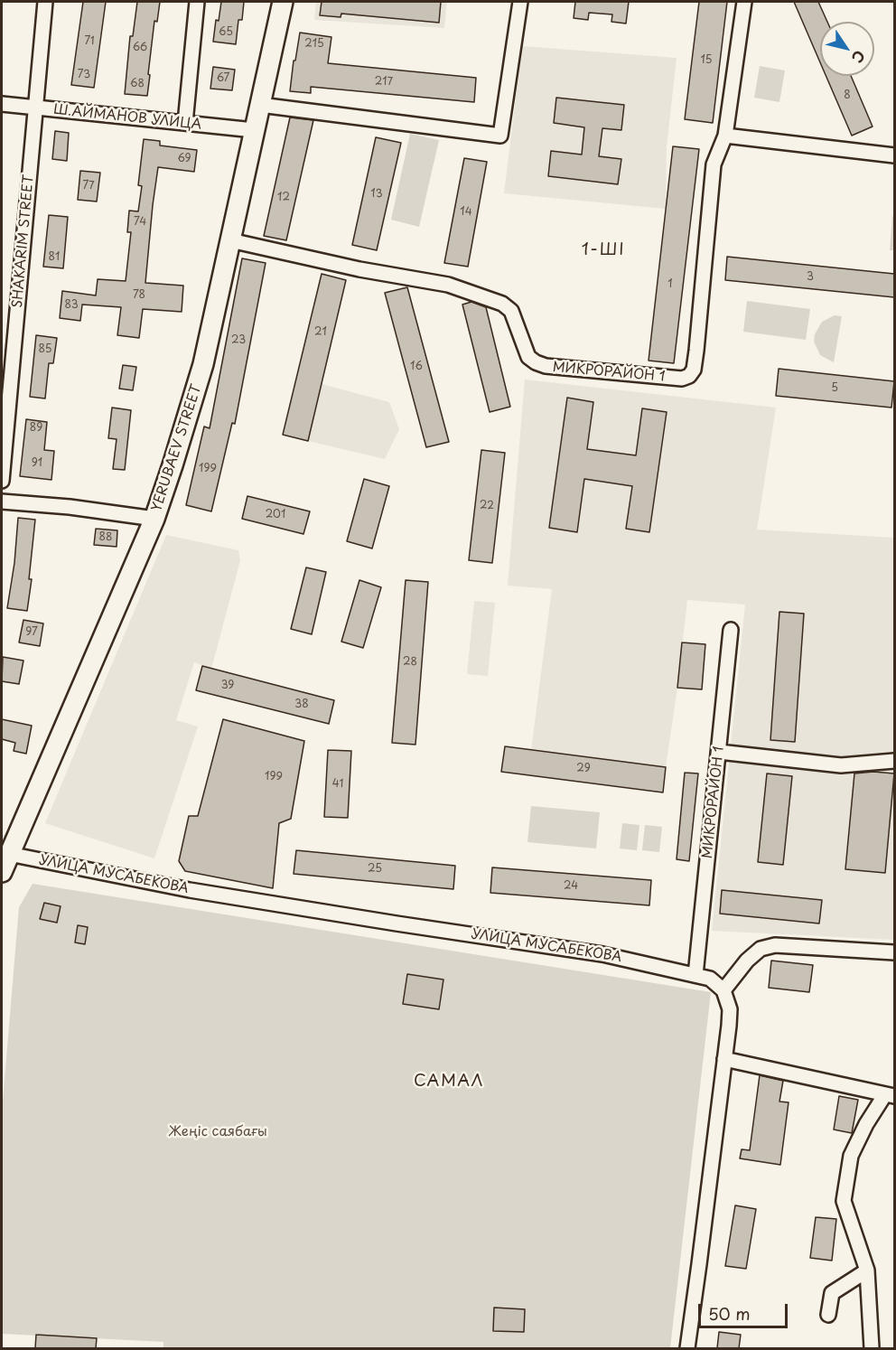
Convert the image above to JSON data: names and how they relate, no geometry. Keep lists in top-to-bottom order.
{
  "streets": {
    "main road": ["YERUBAEV STREET"],
    "street": [
      "Ш.АЙМАНОВ УЛИЦА",
      "SHAKARIM STREET",
      "МИКРОРАЙОН 1",
      "УЛИЦА МУСАБЕКОВА"
    ]
  },
  "crossings": [
    ["Ш.АЙМАНОВ УЛИЦА", "SHAKARIM STREET"],
    ["Ш.АЙМАНОВ УЛИЦА", "YERUBAEV STREET"],
    ["МИКРОРАЙОН 1", "YERUBAEV STREET"],
    ["МИКРОРАЙОН 1", "УЛИЦА МУСАБЕКОВА"],
    ["YERUBAEV STREET", "УЛИЦА МУСАБЕКОВА"]
  ],
  "districts": ["1-ШІ", "САМАЛ"],
  "parks": ["Жеңіс саябағы"],
  "house_numbers": [
    "65",
    "71",
    "215",
    "66",
    "15",
    "73",
    "67",
    "217",
    "68",
    "8",
    "69",
    "77",
    "13",
    "12",
    "14",
    "74",
    "81",
    "3",
    "1",
    "78",
    "83",
    "21",
    "23",
    "85",
    "16",
    "5",
    "89",
    "91",
    "199",
    "22",
    "201",
    "88",
    "97",
    "28",
    "39",
    "38",
    "29",
    "199",
    "41",
    "25",
    "24"
  ],
  "scale_bar": "50 m",
  "north": "bottom right"
}
